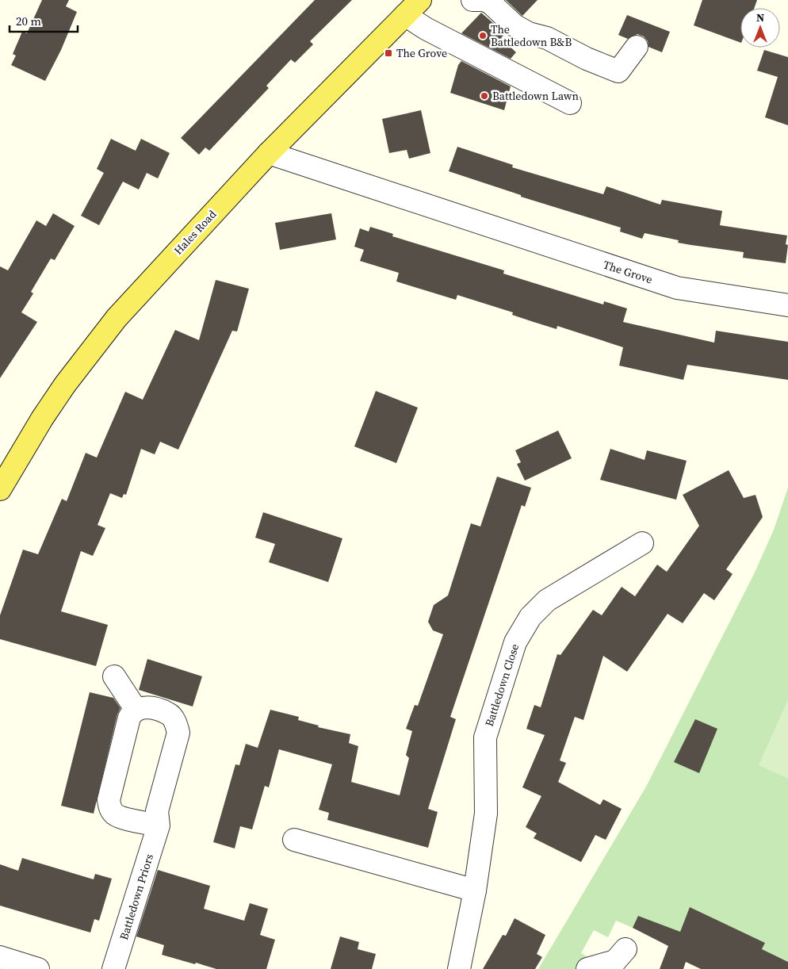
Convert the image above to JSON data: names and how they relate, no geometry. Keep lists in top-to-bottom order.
{
  "streets": {
    "main road": ["Hales Road"],
    "street": ["The Grove", "Battledown Close", "Battledown Priors"]
  },
  "crossings": [
    ["Hales Road", "The Grove"]
  ],
  "places": {
    "other": ["The Battledown B&B", "Battledown Lawn"],
    "transit": ["The Grove"]
  },
  "scale_bar": "20 m",
  "north": "top"
}
